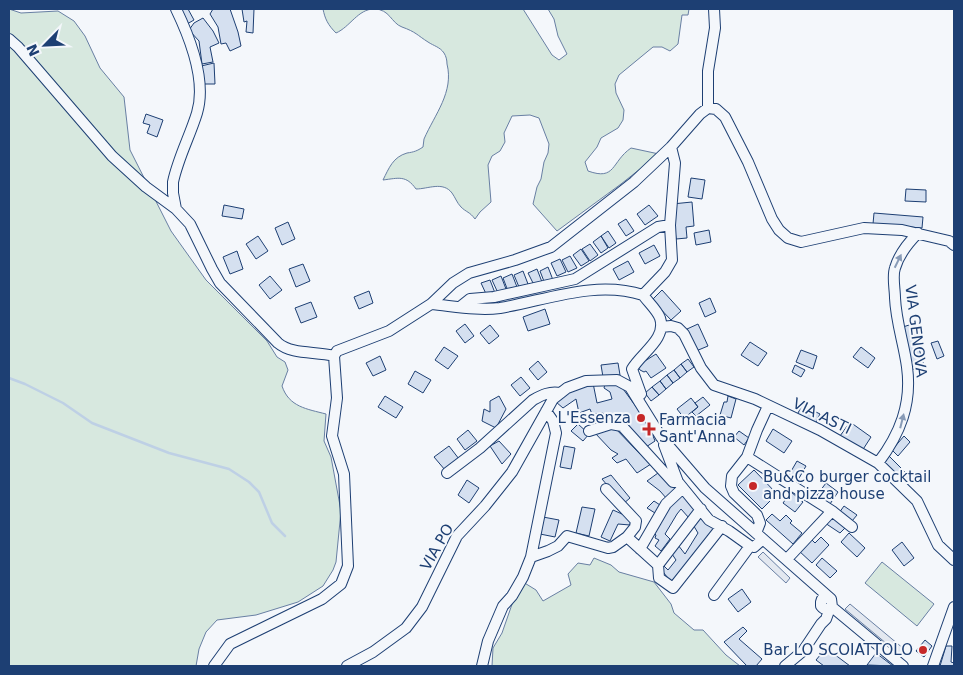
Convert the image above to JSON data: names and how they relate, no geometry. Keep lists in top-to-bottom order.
{
  "streets": {
    "street": ["VIA GENOVA", "VIA ASTI", "VIA PO"]
  },
  "crossings": [
    ["VIA GENOVA", "VIA ASTI"]
  ],
  "one_way": ["VIA GENOVA"],
  "places": {
    "other": ["L'Essenza", "Bu&Co burger cocktail and pizza house", "Bar LO SCOIATTOLO"],
    "health": ["Farmacia Sant'Anna"]
  },
  "north": "bottom left"
}
